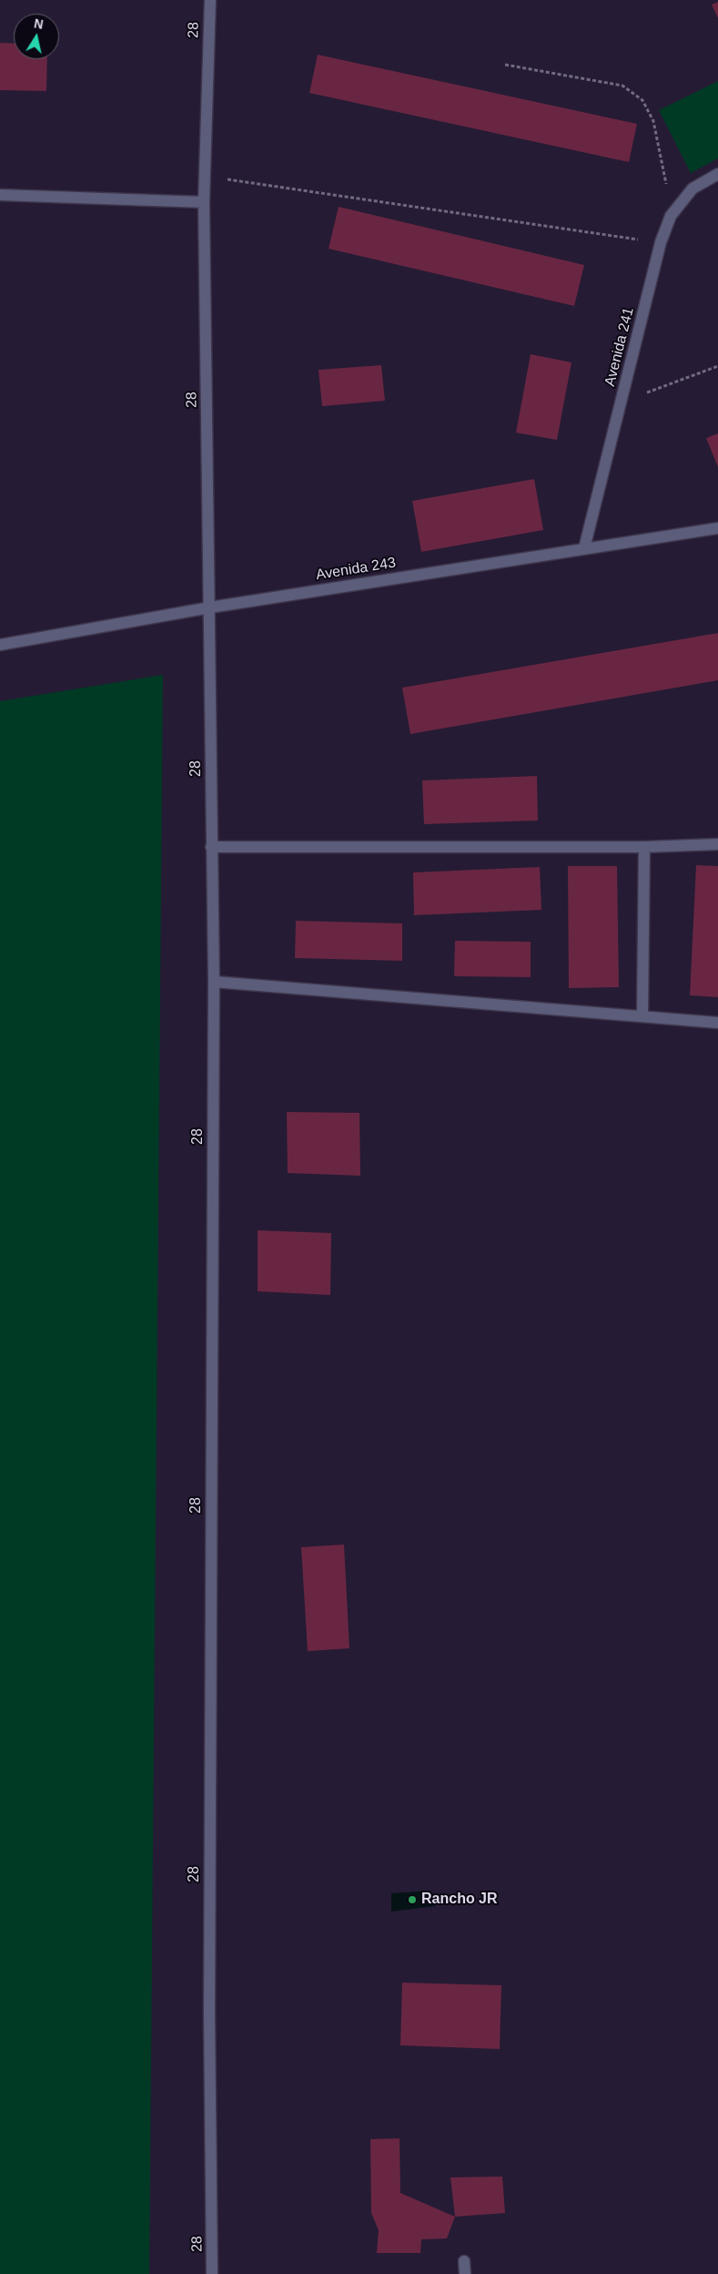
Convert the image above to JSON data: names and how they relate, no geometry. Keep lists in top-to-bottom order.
{
  "streets": {
    "street": ["28", "Avenida 241", "Avenida 243"]
  },
  "crossings": [
    ["28", "Avenida 243"],
    ["Avenida 241", "Avenida 243"]
  ],
  "places": ["Rancho JR"],
  "north": "top"
}
